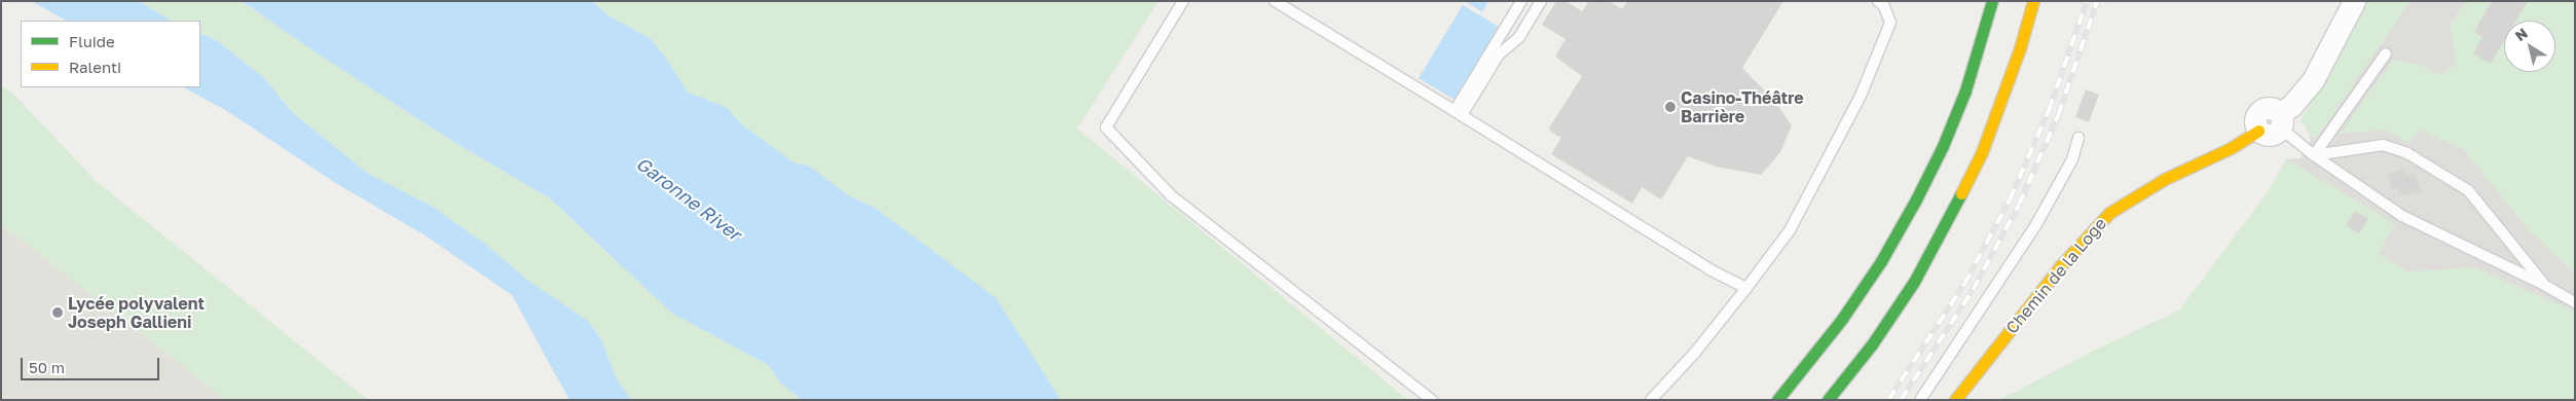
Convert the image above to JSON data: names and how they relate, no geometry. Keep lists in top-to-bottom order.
{
  "streets": {
    "main road": ["Chemin de la Loge"]
  },
  "water": ["Garonne River"],
  "places": ["Casino-Théâtre Barrière", "Lycée polyvalent Joseph Gallieni"],
  "legend": ["Fluide", "Ralenti"],
  "scale_bar": "50 m",
  "north": "top left"
}
